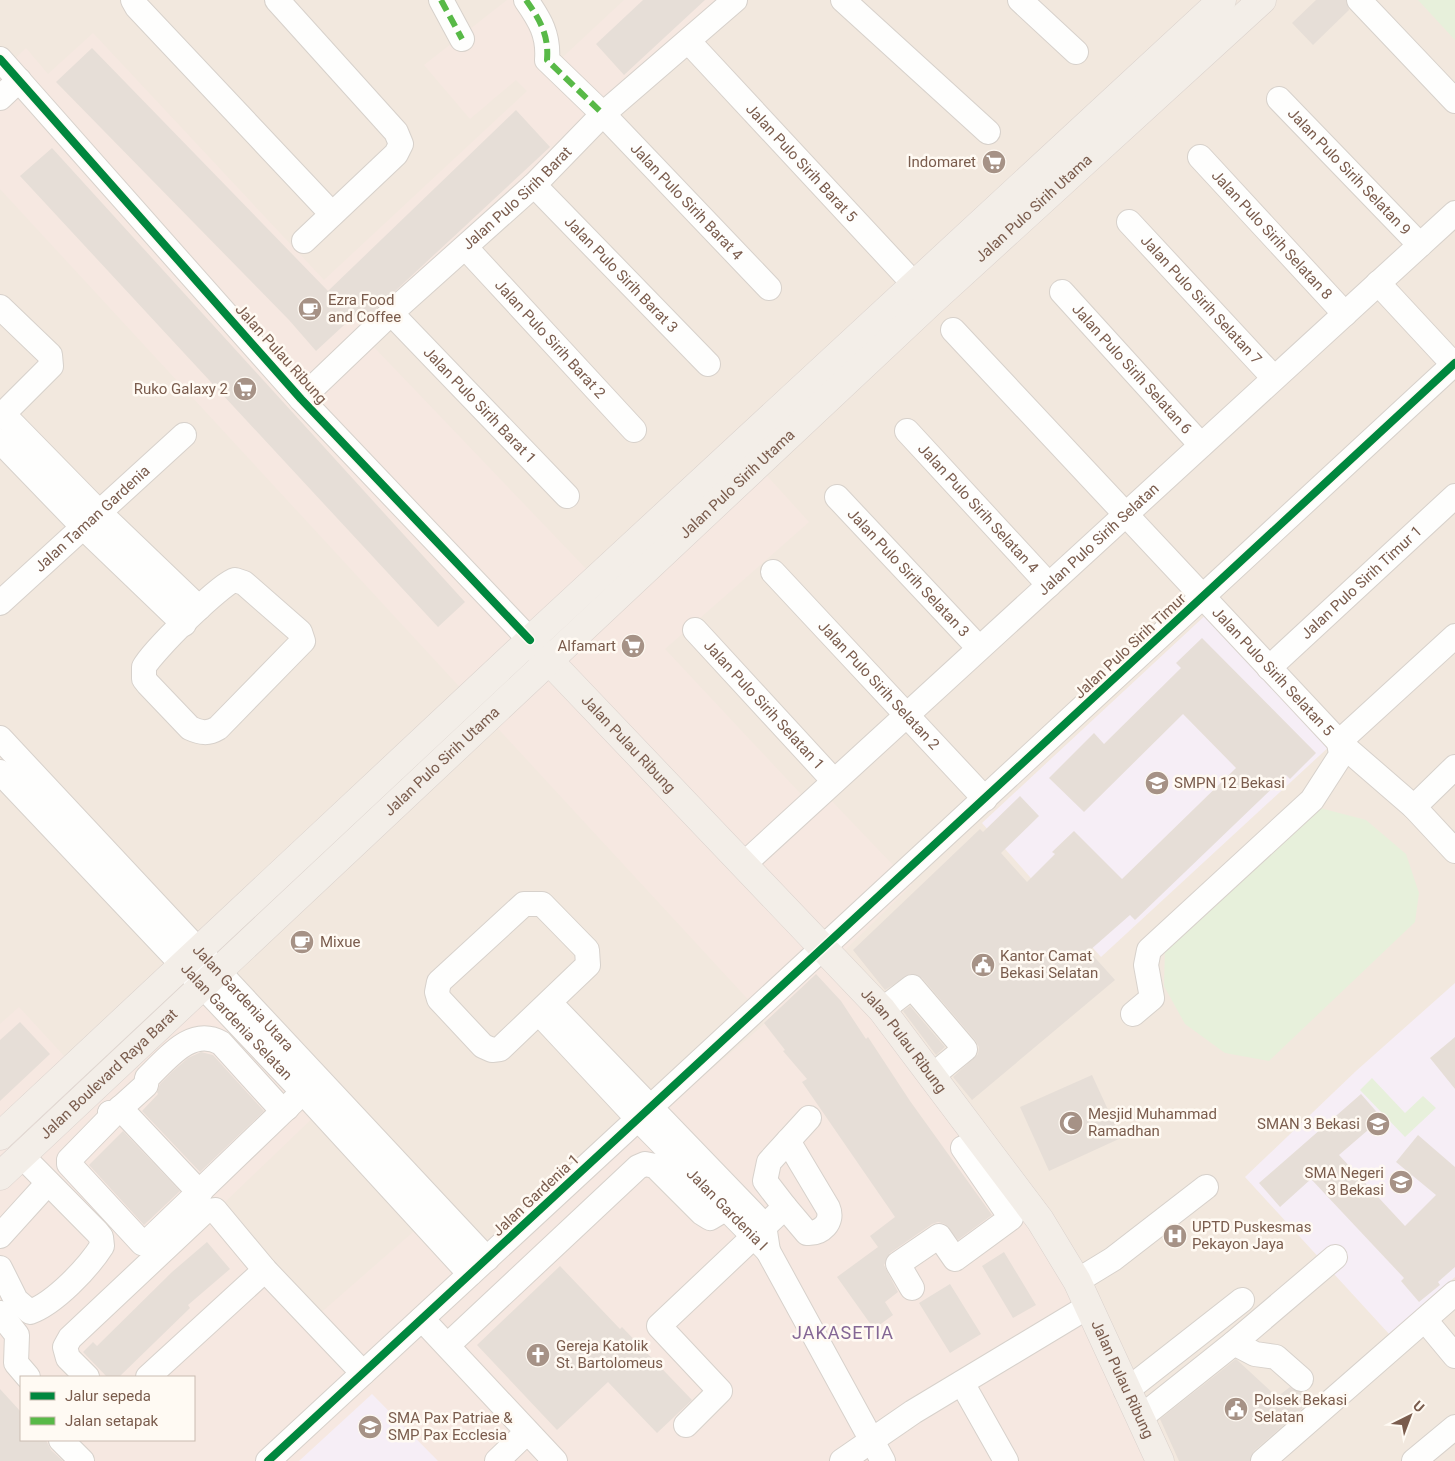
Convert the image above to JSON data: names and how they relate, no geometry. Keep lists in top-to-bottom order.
{
  "streets": {
    "main road": ["Jalan Pulo Sirih Utama", "Jalan Pulau Ribung", "Jalan Boulevard Raya Barat"],
    "street": [
      "Jalan Pulo Sirih Barat 5",
      "Jalan Pulo Sirih Selatan 9",
      "Jalan Pulo Sirih Barat",
      "Jalan Pulo Sirih Barat 4",
      "Jalan Pulo Sirih Selatan 8",
      "Jalan Pulo Sirih Barat 3",
      "Jalan Pulo Sirih Selatan 7",
      "Jalan Pulo Sirih Barat 2",
      "Jalan Pulo Sirih Selatan 6",
      "Jalan Pulo Sirih Barat 1",
      "Jalan Pulo Sirih Selatan 4",
      "Jalan Taman Gardenia",
      "Jalan Pulo Sirih Selatan",
      "Jalan Pulo Sirih Selatan 3",
      "Jalan Pulo Sirih Timur 1",
      "Jalan Pulo Sirih Timur",
      "Jalan Pulo Sirih Selatan 5",
      "Jalan Pulo Sirih Selatan 2",
      "Jalan Pulo Sirih Selatan 1",
      "Jalan Gardenia Utara",
      "Jalan Gardenia Selatan",
      "Jalan Gardenia 1",
      "Jalan Gardenia I"
    ]
  },
  "crossings": [
    ["Jalan Pulo Sirih Barat 5", "Jalan Pulo Sirih Barat"],
    ["Jalan Pulo Sirih Barat 5", "Jalan Pulo Sirih Utama"],
    ["Jalan Pulo Sirih Selatan 9", "Jalan Pulo Sirih Selatan"],
    ["Jalan Pulo Sirih Barat", "Jalan Pulo Sirih Barat 4"],
    ["Jalan Pulo Sirih Barat", "Jalan Pulo Sirih Barat 3"],
    ["Jalan Pulo Sirih Barat", "Jalan Pulo Sirih Barat 2"],
    ["Jalan Pulo Sirih Barat", "Jalan Pulau Ribung"],
    ["Jalan Pulo Sirih Barat", "Jalan Pulo Sirih Barat 1"],
    ["Jalan Pulo Sirih Utama", "Jalan Pulau Ribung"],
    ["Jalan Pulo Sirih Utama", "Jalan Gardenia Utara"],
    ["Jalan Pulo Sirih Utama", "Jalan Gardenia Selatan"],
    ["Jalan Pulo Sirih Utama", "Jalan Boulevard Raya Barat"],
    ["Jalan Pulo Sirih Selatan 8", "Jalan Pulo Sirih Selatan"],
    ["Jalan Pulo Sirih Selatan 7", "Jalan Pulo Sirih Selatan"],
    ["Jalan Pulau Ribung", "Jalan Pulo Sirih Selatan"],
    ["Jalan Pulau Ribung", "Jalan Pulo Sirih Timur"],
    ["Jalan Pulau Ribung", "Jalan Gardenia 1"],
    ["Jalan Pulo Sirih Selatan 6", "Jalan Pulo Sirih Selatan"],
    ["Jalan Pulo Sirih Selatan 4", "Jalan Pulo Sirih Selatan"],
    ["Jalan Pulo Sirih Selatan", "Jalan Pulo Sirih Selatan 3"],
    ["Jalan Pulo Sirih Selatan", "Jalan Pulo Sirih Selatan 5"],
    ["Jalan Pulo Sirih Selatan", "Jalan Pulo Sirih Selatan 2"],
    ["Jalan Pulo Sirih Selatan", "Jalan Pulo Sirih Selatan 1"],
    ["Jalan Pulo Sirih Timur 1", "Jalan Pulo Sirih Selatan 5"],
    ["Jalan Pulo Sirih Timur", "Jalan Pulo Sirih Selatan 5"],
    ["Jalan Pulo Sirih Timur", "Jalan Pulo Sirih Selatan 2"],
    ["Jalan Pulo Sirih Timur", "Jalan Gardenia 1"],
    ["Jalan Gardenia Utara", "Jalan Gardenia Selatan"],
    ["Jalan Gardenia Utara", "Jalan Boulevard Raya Barat"],
    ["Jalan Gardenia Utara", "Jalan Gardenia 1"],
    ["Jalan Gardenia Selatan", "Jalan Boulevard Raya Barat"],
    ["Jalan Gardenia Selatan", "Jalan Gardenia 1"],
    ["Jalan Gardenia 1", "Jalan Gardenia I"]
  ],
  "districts": ["JAKASETIA"],
  "places": {
    "supermarket": ["Indomaret", "Ruko Galaxy 2", "Alfamart"],
    "cafe": ["Ezra Food and Coffee", "Mixue"],
    "school or university": [
      "SMPN 12 Bekasi",
      "SMAN 3 Bekasi",
      "SMA Negeri 3 Bekasi",
      "SMA Pax Patriae & SMP Pax Ecclesia"
    ],
    "public building": ["Kantor Camat Bekasi Selatan", "Polsek Bekasi Selatan"],
    "mosque": ["Mesjid Muhammad Ramadhan"],
    "hospital": ["UPTD Puskesmas Pekayon Jaya"],
    "church": ["Gereja Katolik St. Bartolomeus"]
  },
  "legend": ["Jalur sepeda", "Jalan setapak"],
  "north": "top right"
}
